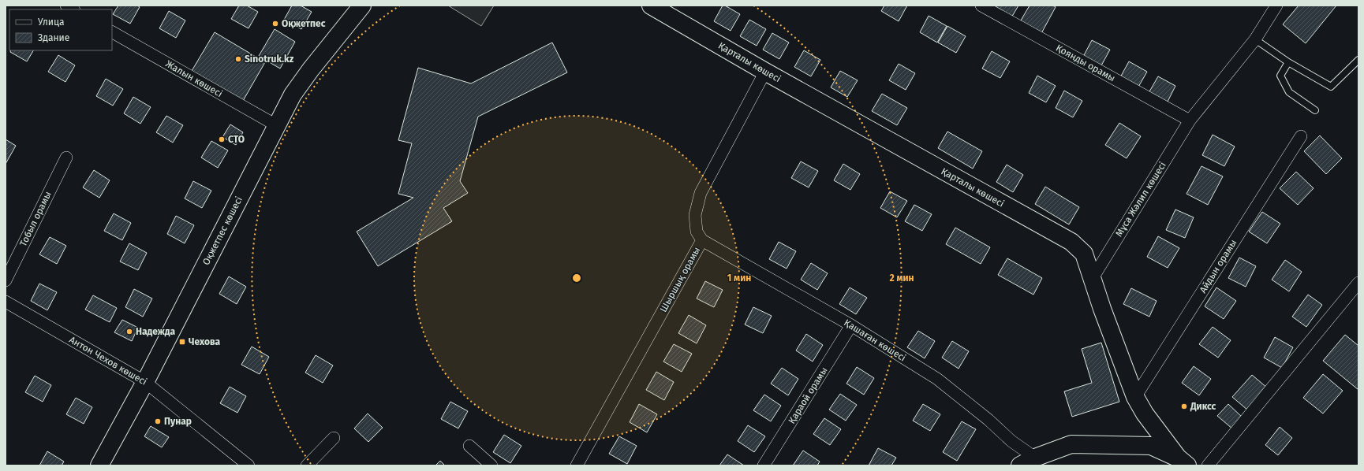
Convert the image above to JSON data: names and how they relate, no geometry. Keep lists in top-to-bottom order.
{
  "streets": {
    "street": [
      "Қарталы көшесі",
      "Қоянды орамы",
      "Жалын көшесі",
      "Мұса Жәлил көшесі",
      "Тобыл орамы",
      "Оқжетпес көшесі",
      "Айдын орамы",
      "Шыршық орамы",
      "Қашаған көшесі",
      "Антон Чехов көшесі",
      "Қараой орамы"
    ]
  },
  "crossings": [
    ["Қарталы көшесі", "Мұса Жәлил көшесі"],
    ["Қарталы көшесі", "Айдын орамы"],
    ["Қарталы көшесі", "Шыршық орамы"],
    ["Қоянды орамы", "Мұса Жәлил көшесі"],
    ["Жалын көшесі", "Оқжетпес көшесі"],
    ["Оқжетпес көшесі", "Антон Чехов көшесі"],
    ["Шыршық орамы", "Қашаған көшесі"],
    ["Қашаған көшесі", "Қараой орамы"]
  ],
  "places": {
    "other": [
      "Оқжетпес",
      "Sinotruk.kz",
      "СТО",
      "Надежда",
      "Диксс",
      "Пунар"
    ],
    "transit": ["Чехова"]
  },
  "legend": ["Улица", "Здание"],
  "rings": ["1 мин", "2 мин"]
}
